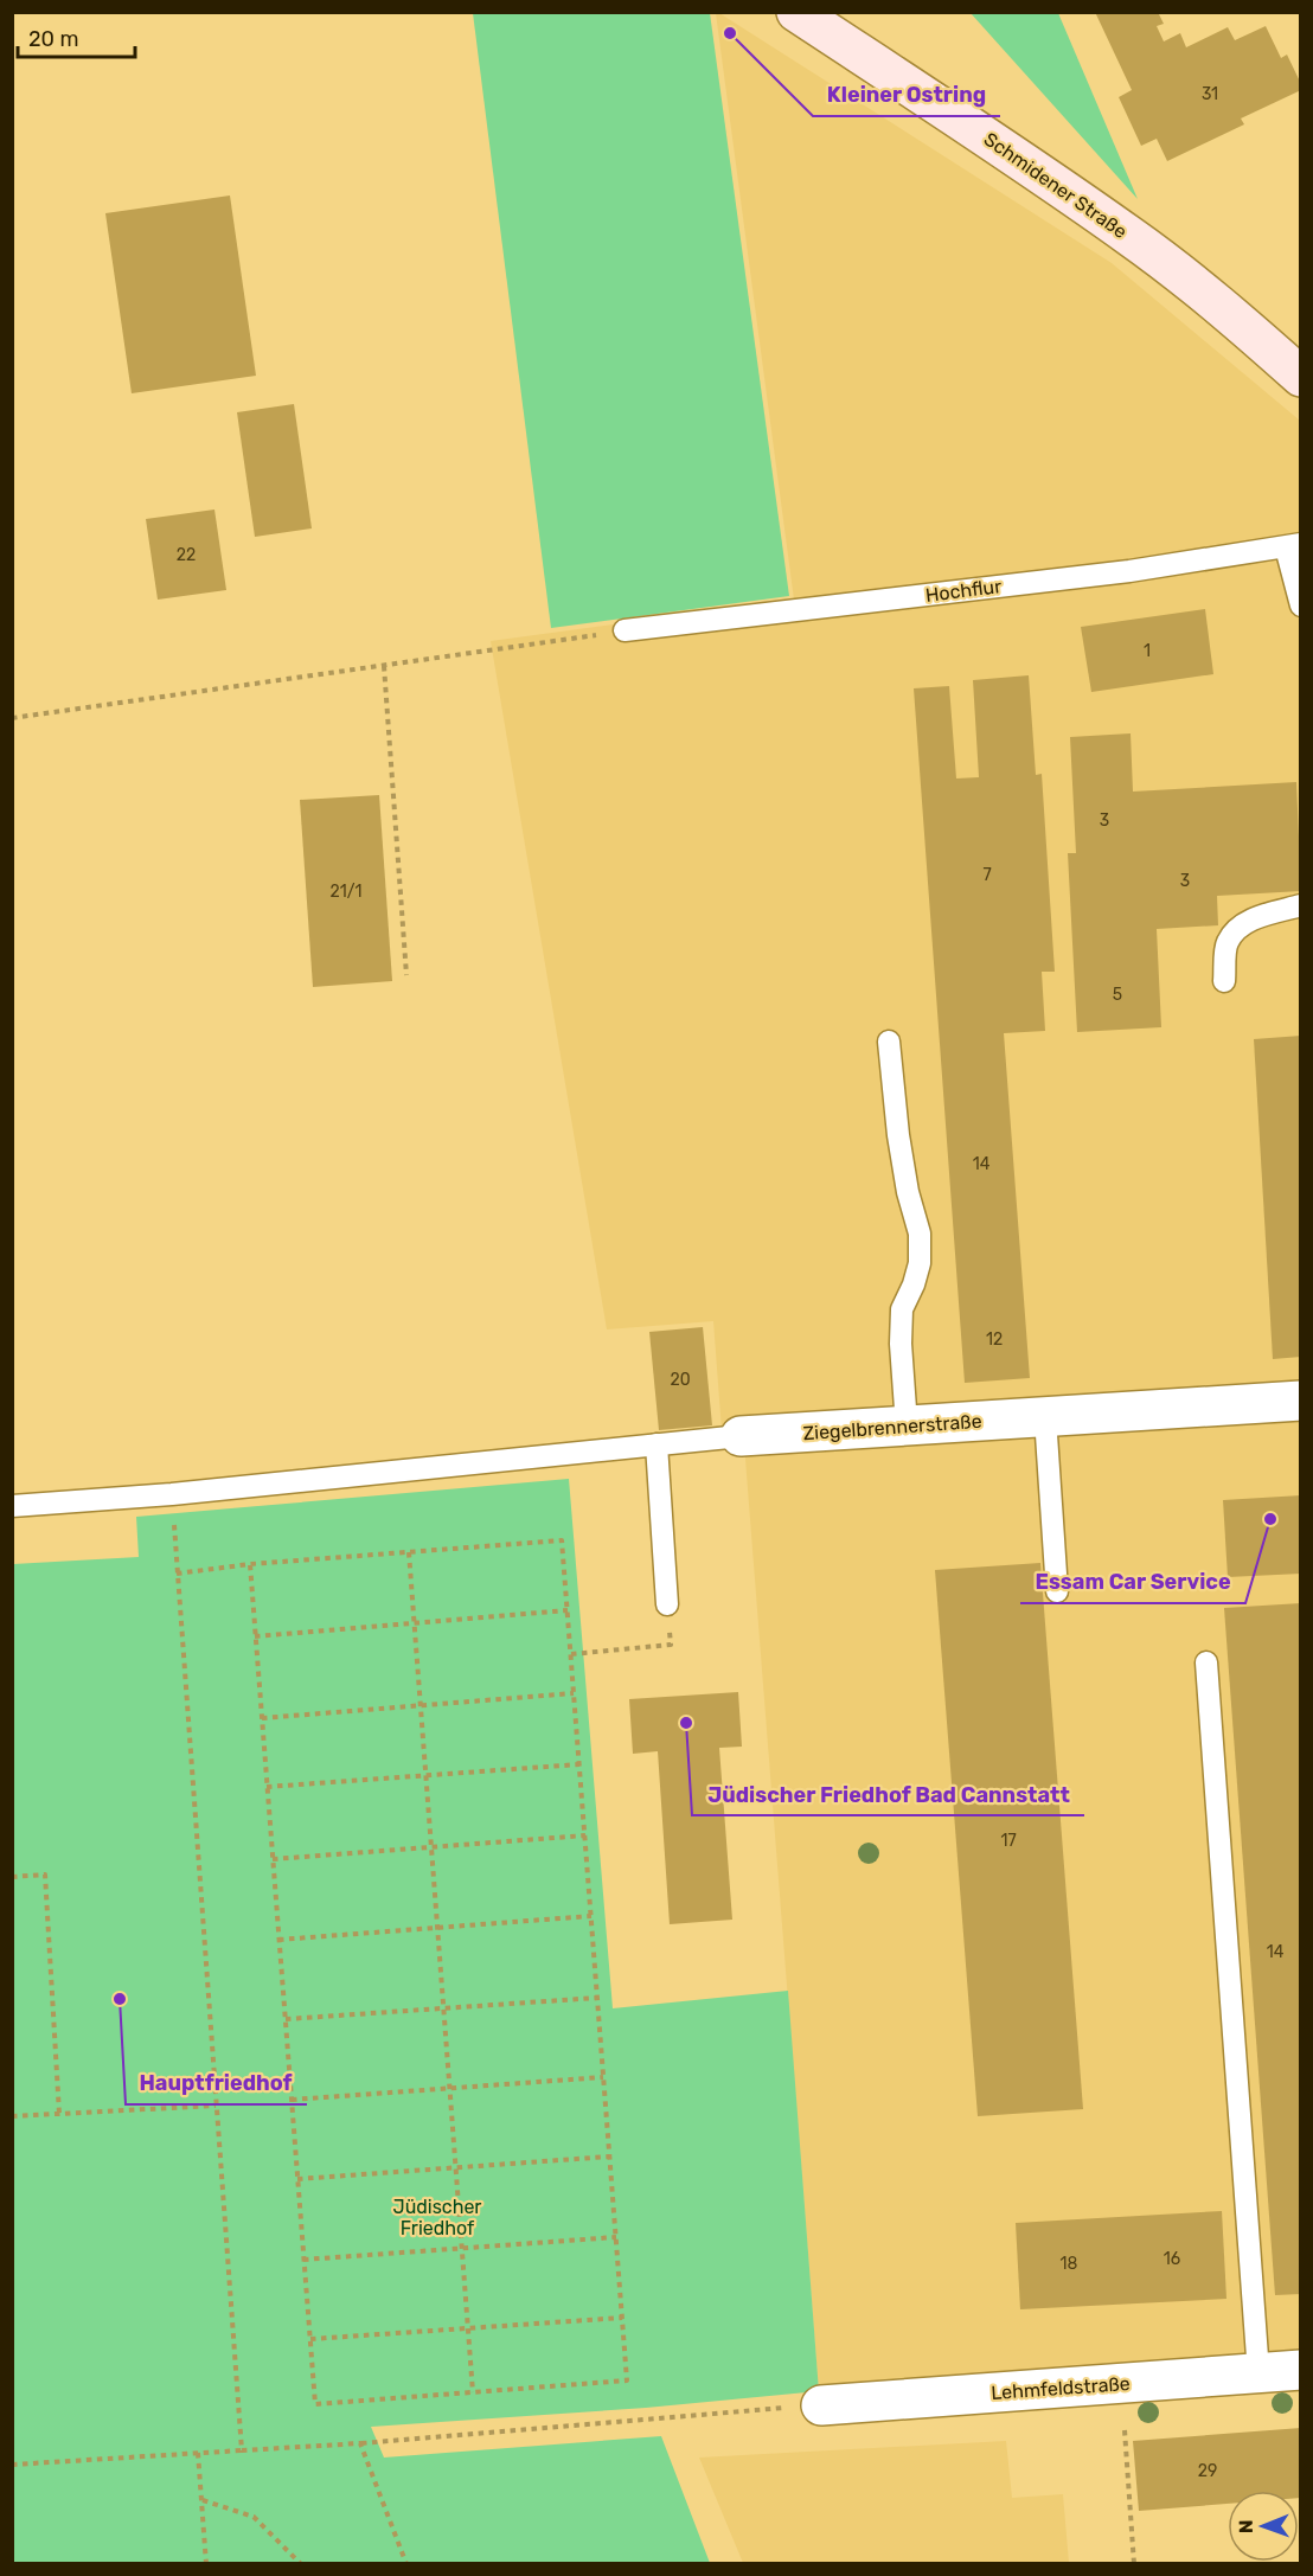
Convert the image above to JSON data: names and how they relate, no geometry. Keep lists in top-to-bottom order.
{
  "streets": {
    "main road": ["Schmidener Straße"],
    "street": ["Ziegelbrennerstraße", "Lehmfeldstraße"],
    "lane": ["Hochflur"]
  },
  "parks": ["Jüdischer Friedhof"],
  "places": [
    "Kleiner Ostring",
    "Essam Car Service",
    "Jüdischer Friedhof Bad Cannstatt",
    "Hauptfriedhof"
  ],
  "house_numbers": [
    "31",
    "22",
    "1",
    "3",
    "7",
    "3",
    "21/1",
    "5",
    "14",
    "12",
    "20",
    "17",
    "14",
    "16",
    "18",
    "29"
  ],
  "scale_bar": "20 m",
  "north": "left"
}
